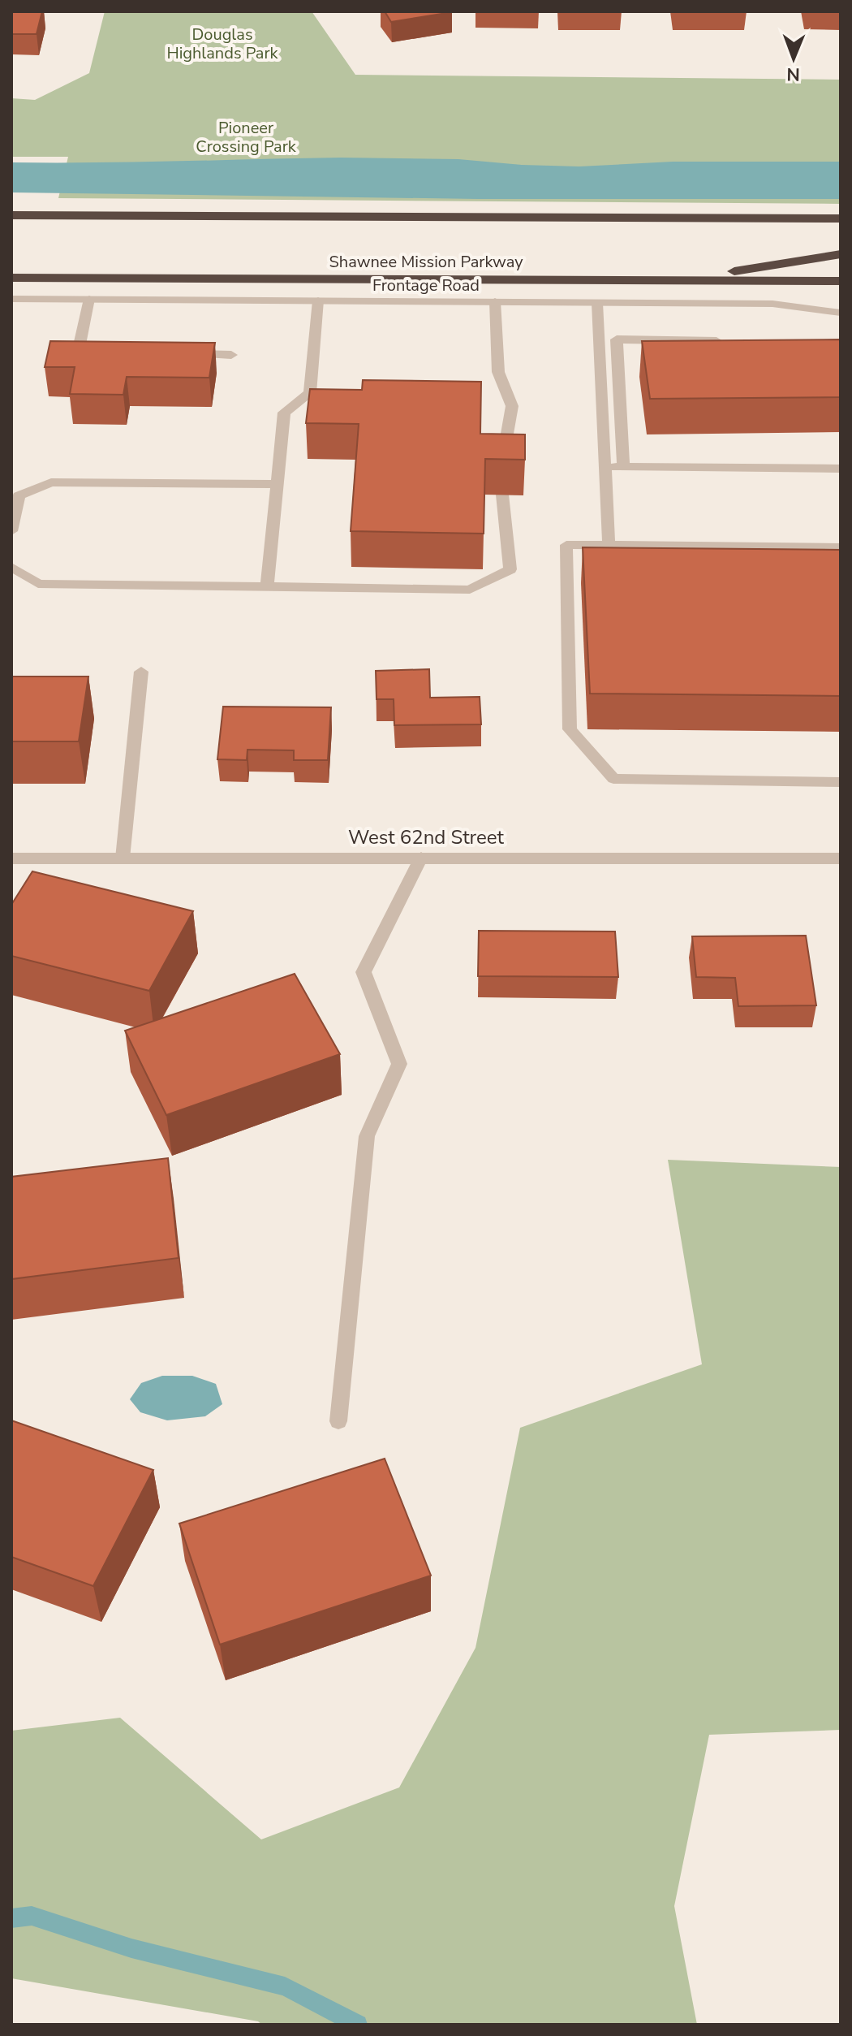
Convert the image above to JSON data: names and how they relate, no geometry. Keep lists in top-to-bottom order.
{
  "streets": {
    "highway": ["Shawnee Mission Parkway"],
    "street": ["Frontage Road", "West 62nd Street"]
  },
  "parks": ["Douglas Highlands Park", "Pioneer Crossing Park"],
  "north": "bottom"
}
